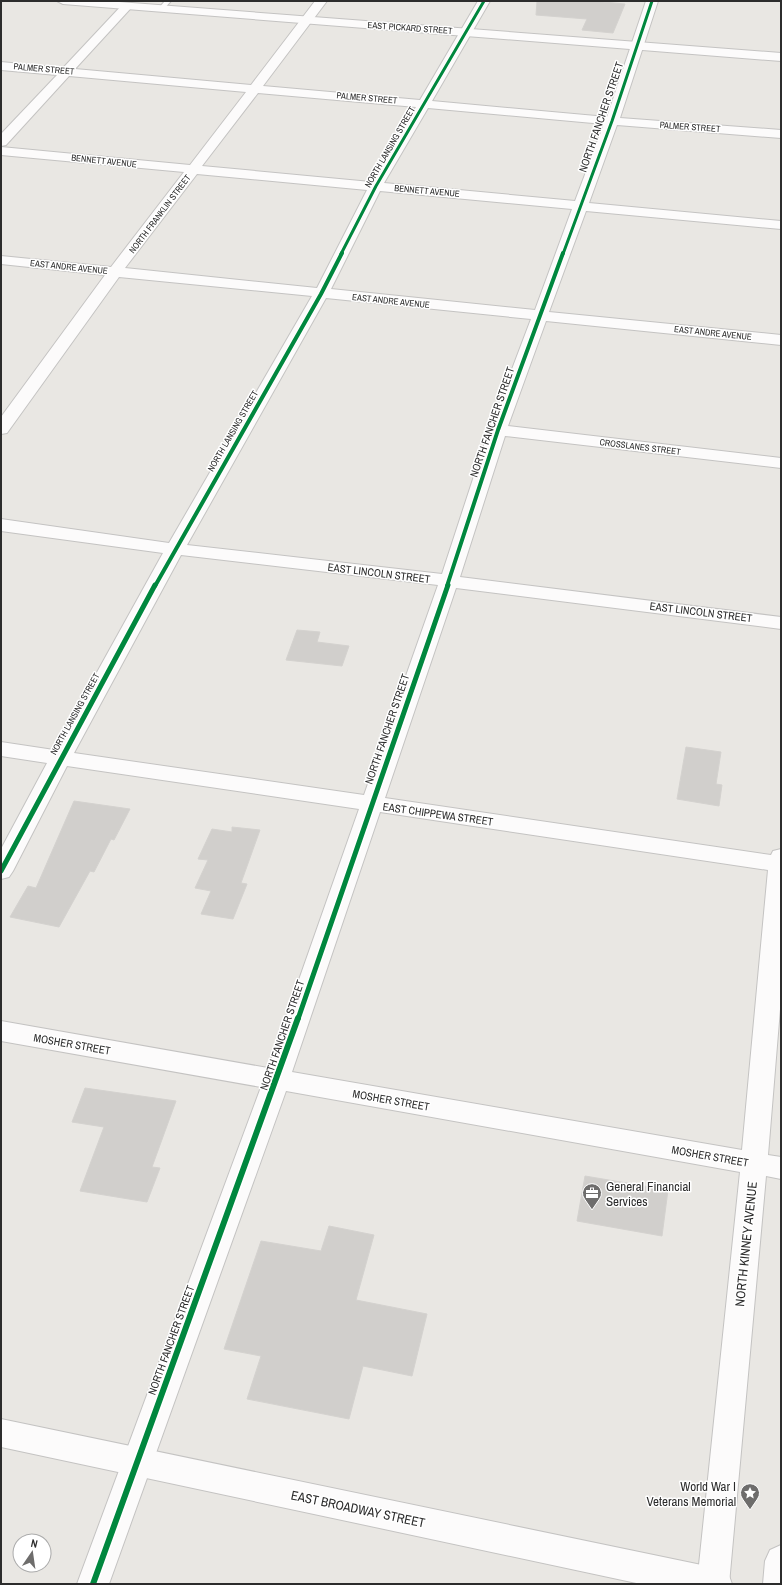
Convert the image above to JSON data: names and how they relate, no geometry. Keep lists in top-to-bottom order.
{
  "streets": {
    "street": [
      "EAST PICKARD STREET",
      "PALMER STREET",
      "NORTH FANCHER STREET",
      "NORTH LANSING STREET",
      "BENNETT AVENUE",
      "NORTH FRANKLIN STREET",
      "EAST ANDRE AVENUE",
      "CROSSLANES STREET",
      "EAST LINCOLN STREET",
      "EAST CHIPPEWA STREET",
      "MOSHER STREET",
      "NORTH KINNEY AVENUE",
      "EAST BROADWAY STREET"
    ]
  },
  "crossings": [
    ["EAST PICKARD STREET", "NORTH FANCHER STREET"],
    ["EAST PICKARD STREET", "NORTH LANSING STREET"],
    ["EAST PICKARD STREET", "NORTH FRANKLIN STREET"],
    ["PALMER STREET", "NORTH FANCHER STREET"],
    ["PALMER STREET", "NORTH LANSING STREET"],
    ["PALMER STREET", "NORTH FRANKLIN STREET"],
    ["NORTH FANCHER STREET", "BENNETT AVENUE"],
    ["NORTH FANCHER STREET", "EAST ANDRE AVENUE"],
    ["NORTH FANCHER STREET", "CROSSLANES STREET"],
    ["NORTH FANCHER STREET", "EAST LINCOLN STREET"],
    ["NORTH FANCHER STREET", "EAST CHIPPEWA STREET"],
    ["NORTH FANCHER STREET", "MOSHER STREET"],
    ["NORTH FANCHER STREET", "EAST BROADWAY STREET"],
    ["NORTH LANSING STREET", "BENNETT AVENUE"],
    ["NORTH LANSING STREET", "EAST ANDRE AVENUE"],
    ["NORTH LANSING STREET", "EAST LINCOLN STREET"],
    ["NORTH LANSING STREET", "EAST CHIPPEWA STREET"],
    ["BENNETT AVENUE", "NORTH FRANKLIN STREET"],
    ["NORTH FRANKLIN STREET", "EAST ANDRE AVENUE"],
    ["EAST CHIPPEWA STREET", "NORTH KINNEY AVENUE"],
    ["MOSHER STREET", "NORTH KINNEY AVENUE"],
    ["NORTH KINNEY AVENUE", "EAST BROADWAY STREET"]
  ],
  "places": {
    "office": ["General Financial Services"],
    "place": ["World War I Veterans Memorial"]
  },
  "north": "top"
}
